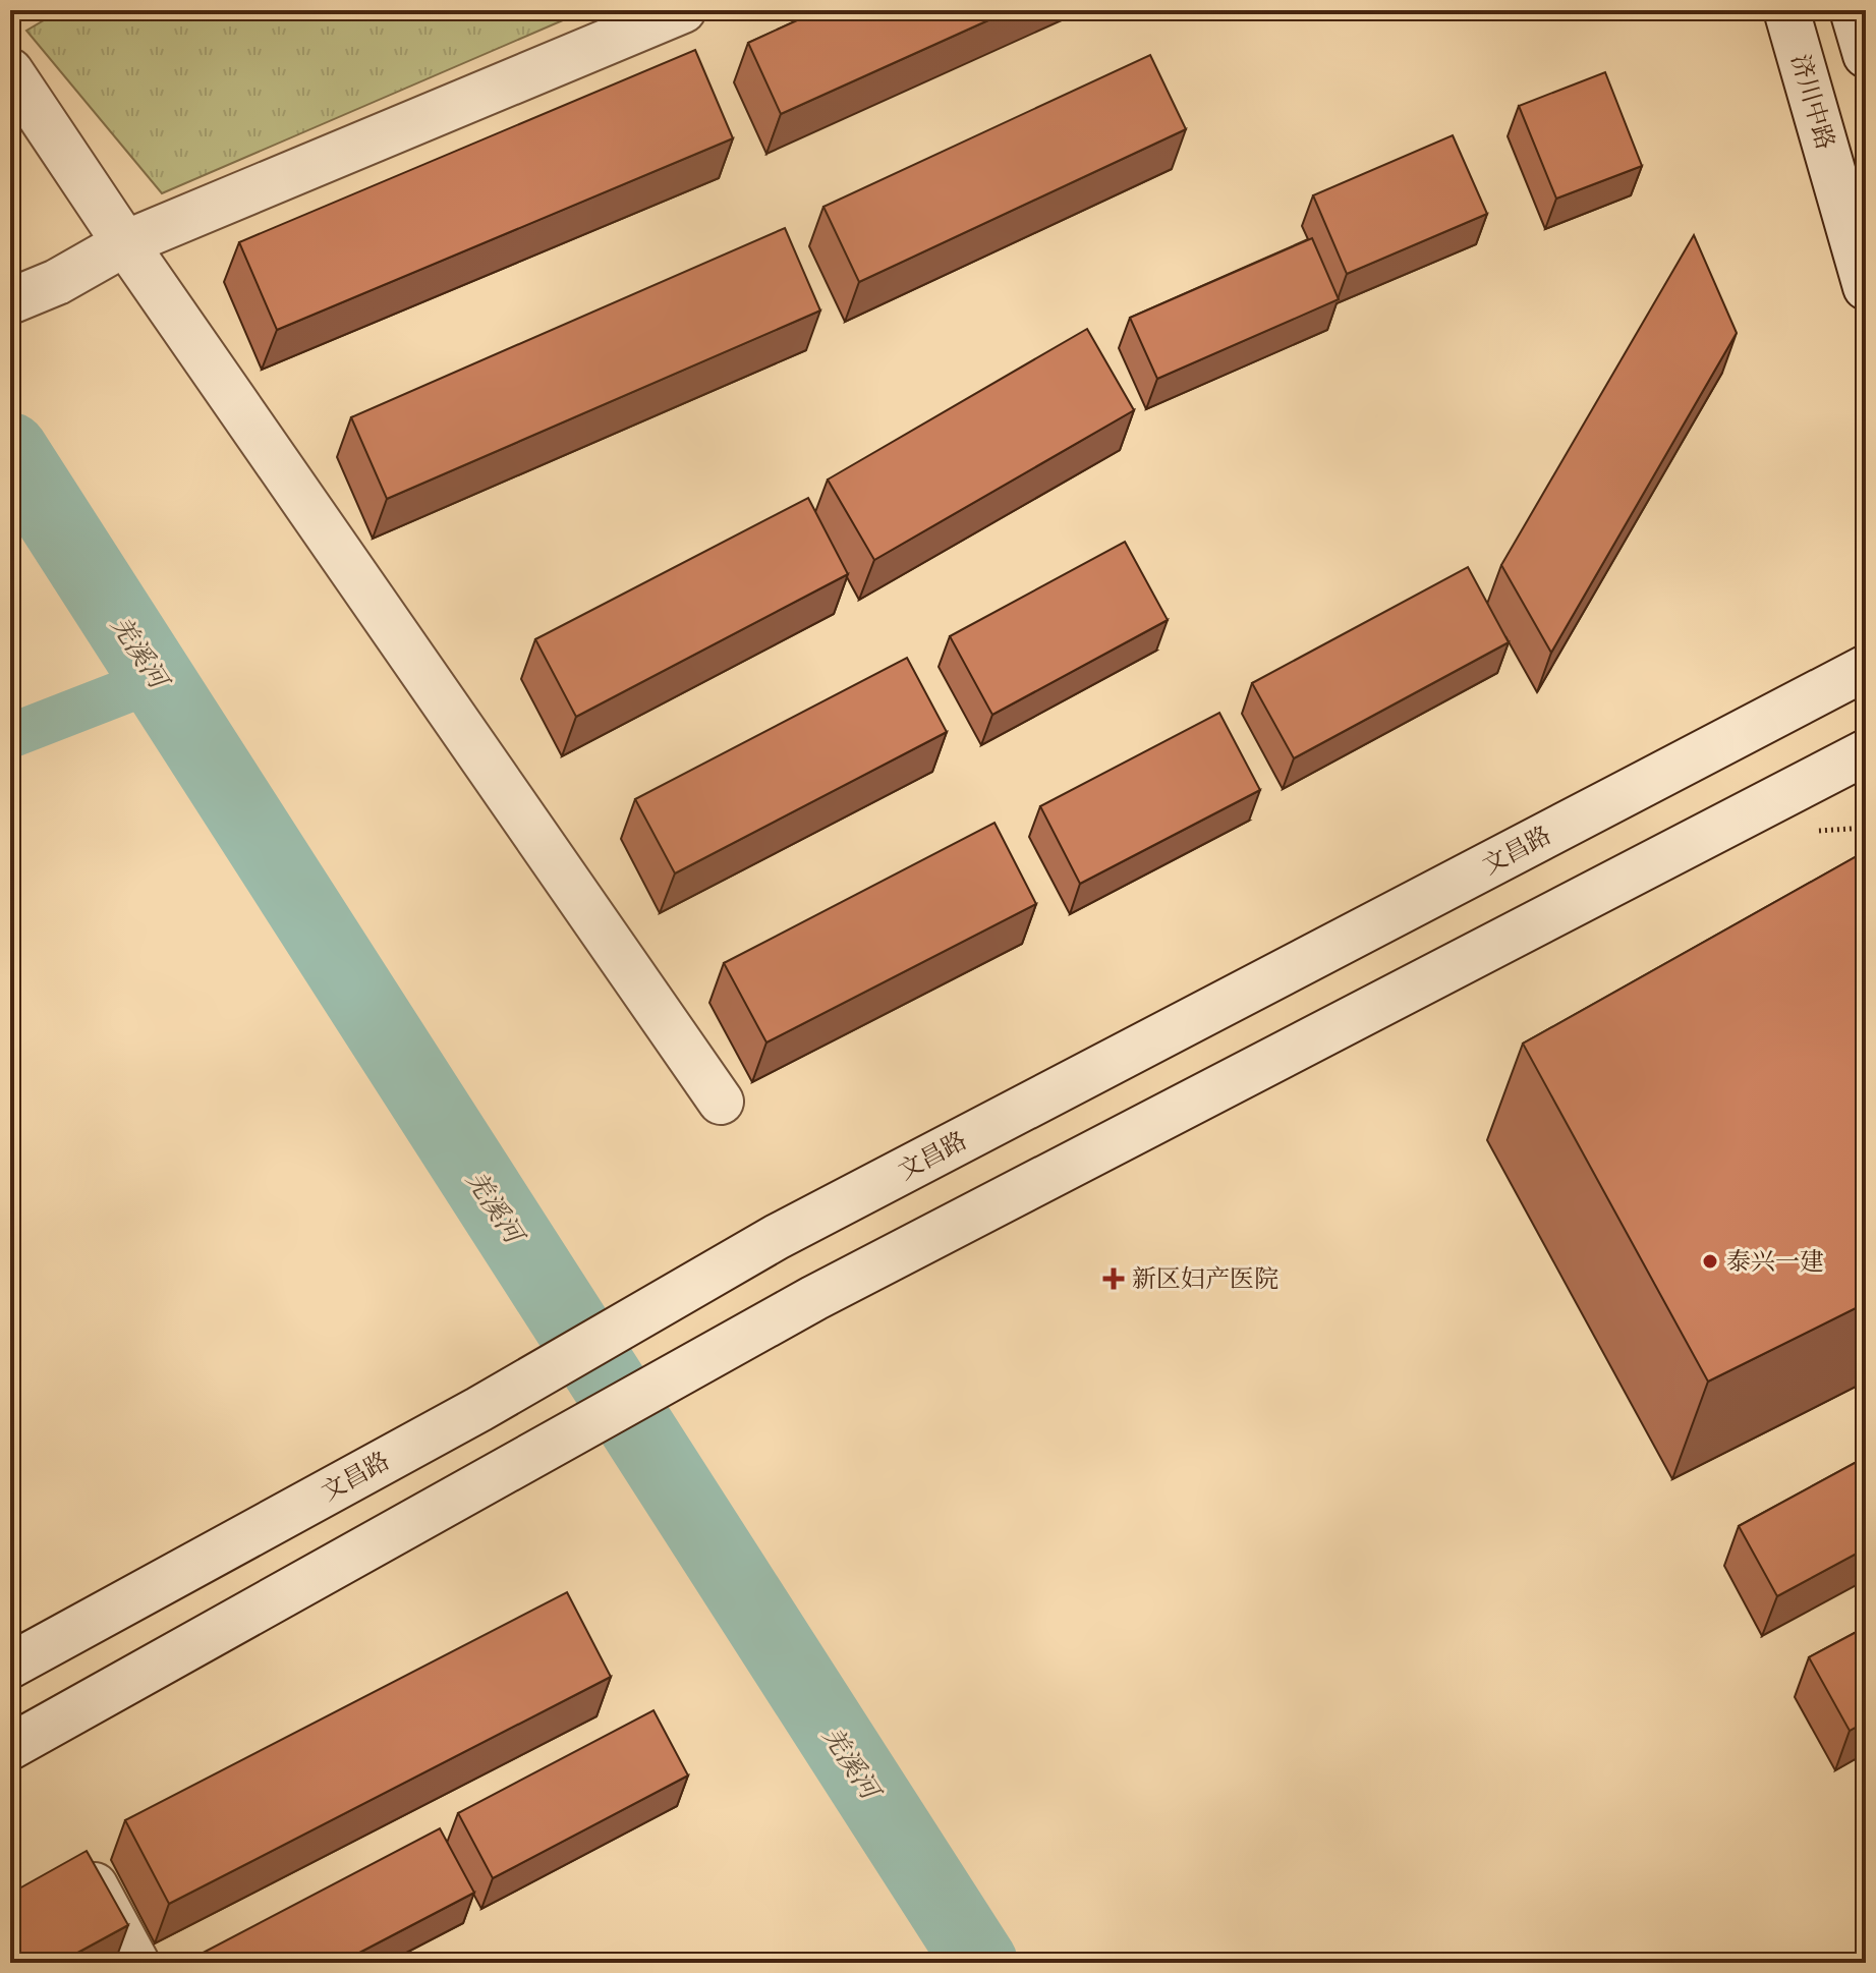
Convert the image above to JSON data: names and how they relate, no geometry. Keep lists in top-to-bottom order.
{
  "streets": {
    "main road": ["济川中路", "文昌路"]
  },
  "water": ["羌溪河"],
  "places": {
    "other": ["泰兴一建"],
    "health": ["新区妇产医院"]
  }
}
